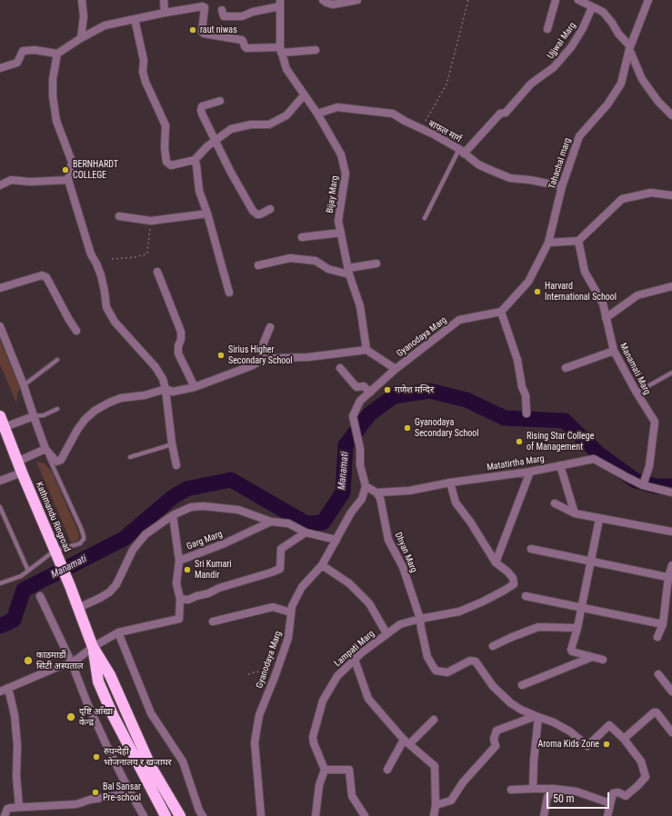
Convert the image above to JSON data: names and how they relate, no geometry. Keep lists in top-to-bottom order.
{
  "streets": {
    "highway": ["Kathmandu Ringroad"],
    "street": [
      "Ujjwal Marg",
      "बाफल मार्ग",
      "Tahachal marg",
      "Bijay Marg",
      "Gyanodaya Marg",
      "Manamati Marg",
      "Matatirtha Marg",
      "Garg Marg",
      "Dhyan Marg",
      "Lampati Marg"
    ]
  },
  "crossings": [
    ["Ujjwal Marg", "बाफल मार्ग"],
    ["बाफल मार्ग", "Tahachal marg"],
    ["बाफल मार्ग", "Bijay Marg"],
    ["Manamati Marg", "Matatirtha Marg"],
    ["Matatirtha Marg", "Dhyan Marg"],
    ["Kathmandu Ringroad", "Garg Marg"],
    ["Dhyan Marg", "Lampati Marg"]
  ],
  "water": ["Manamati"],
  "places": [
    "raut niwas",
    "BERNHARDT COLLEGE",
    "Harvard International School",
    "Sirius Higher Secondary School",
    "गणेश मन्दिर",
    "Gyanodaya Secondary School",
    "Rising Star College of Management",
    "Sri Kumari Mandir",
    "काठमाडौं सिटी अस्पताल",
    "द्ष्टि आँखा केन्द्र",
    "Aroma Kids Zone",
    "रुपन्देही भोजनालय र खजाघर",
    "Bal Sansar Pre-school"
  ],
  "scale_bar": "50 m"
}
